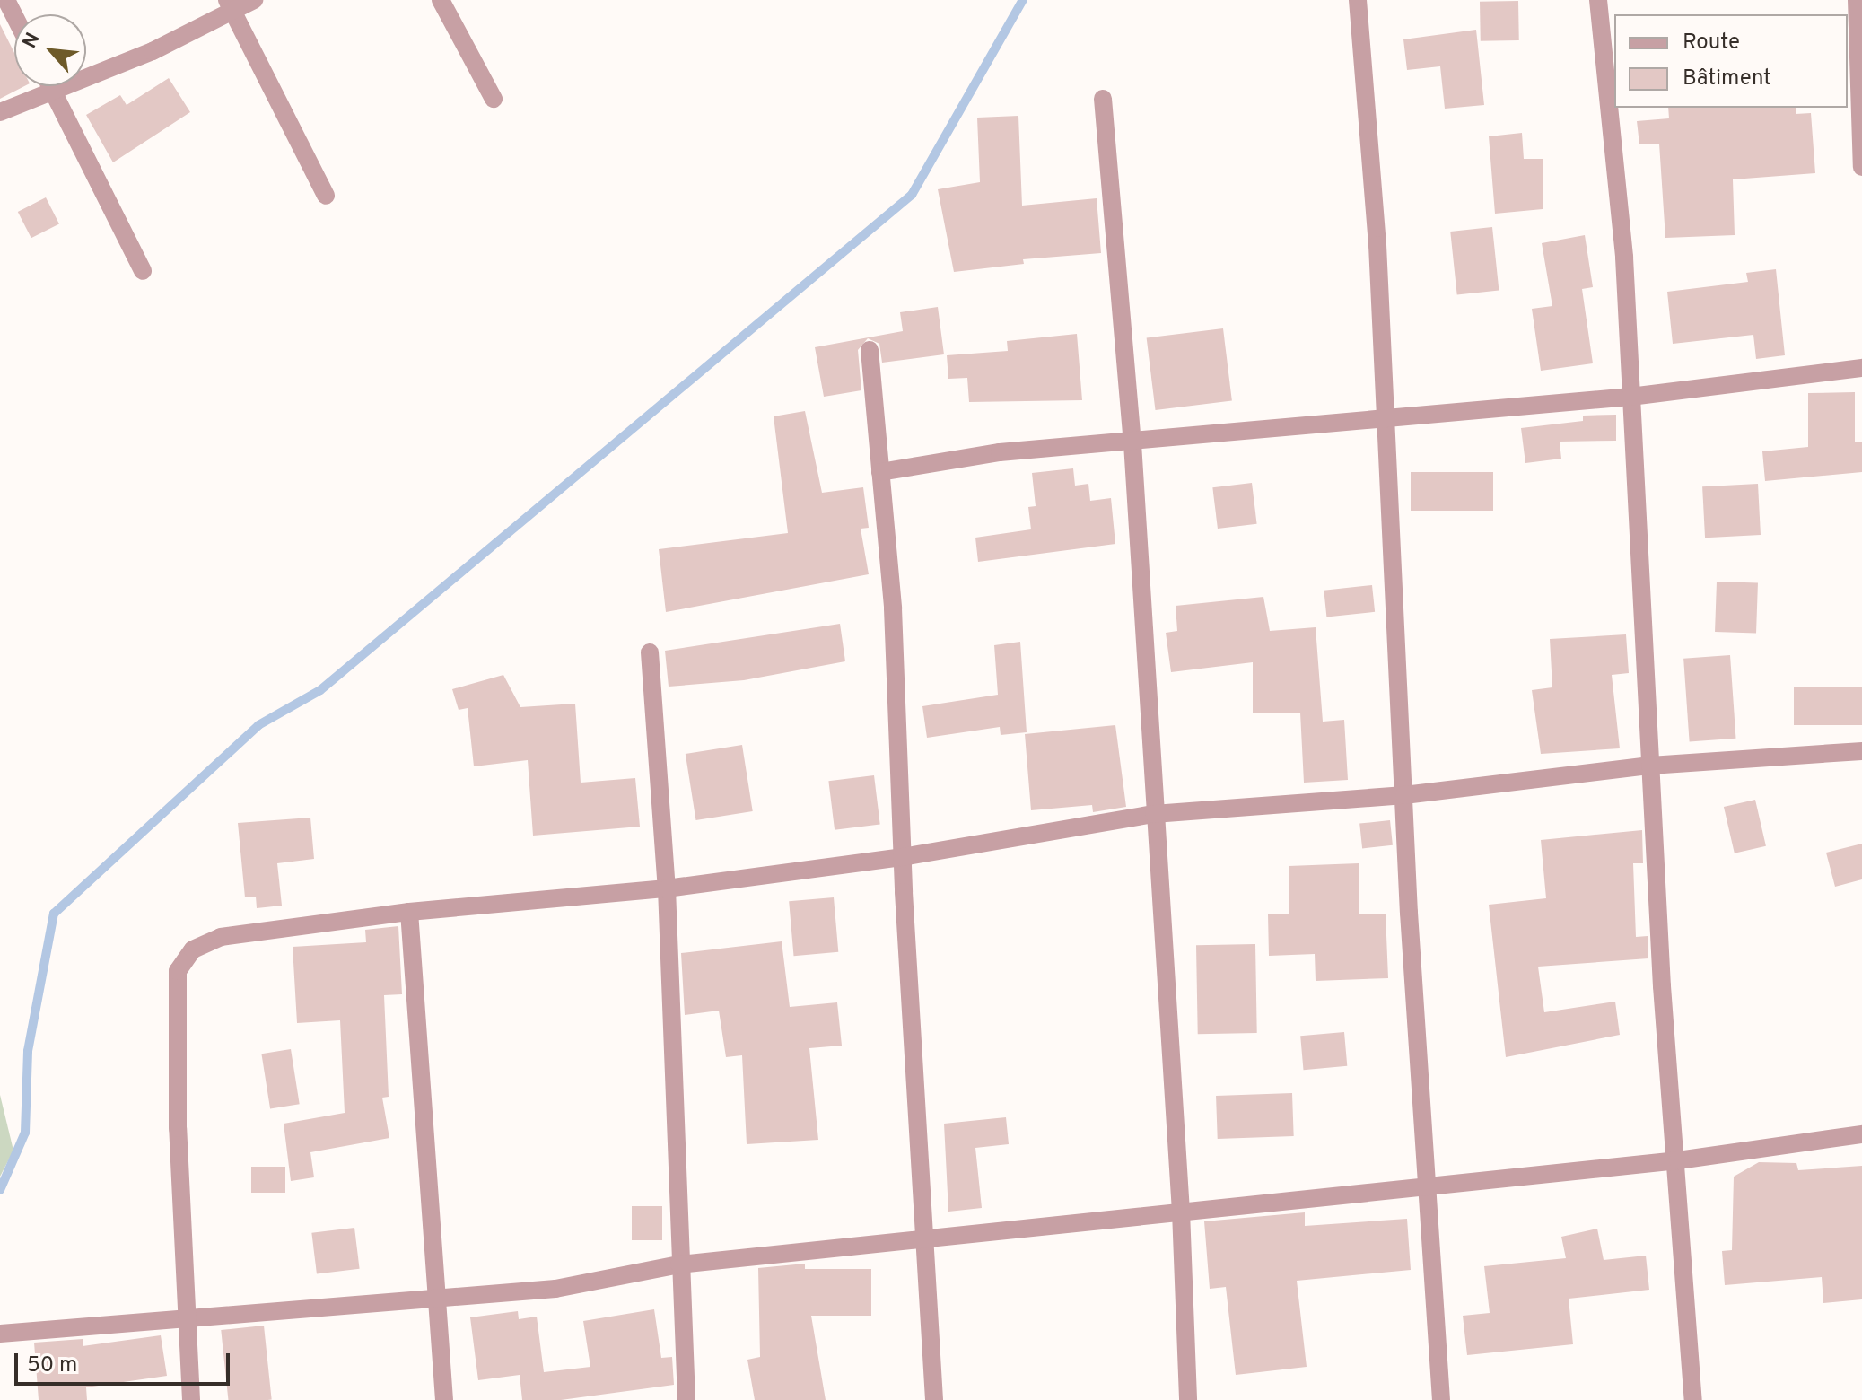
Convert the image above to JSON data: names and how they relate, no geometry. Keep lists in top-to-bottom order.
{
  "legend": ["Route", "Bâtiment"],
  "scale_bar": "50 m",
  "north": "top left"
}
